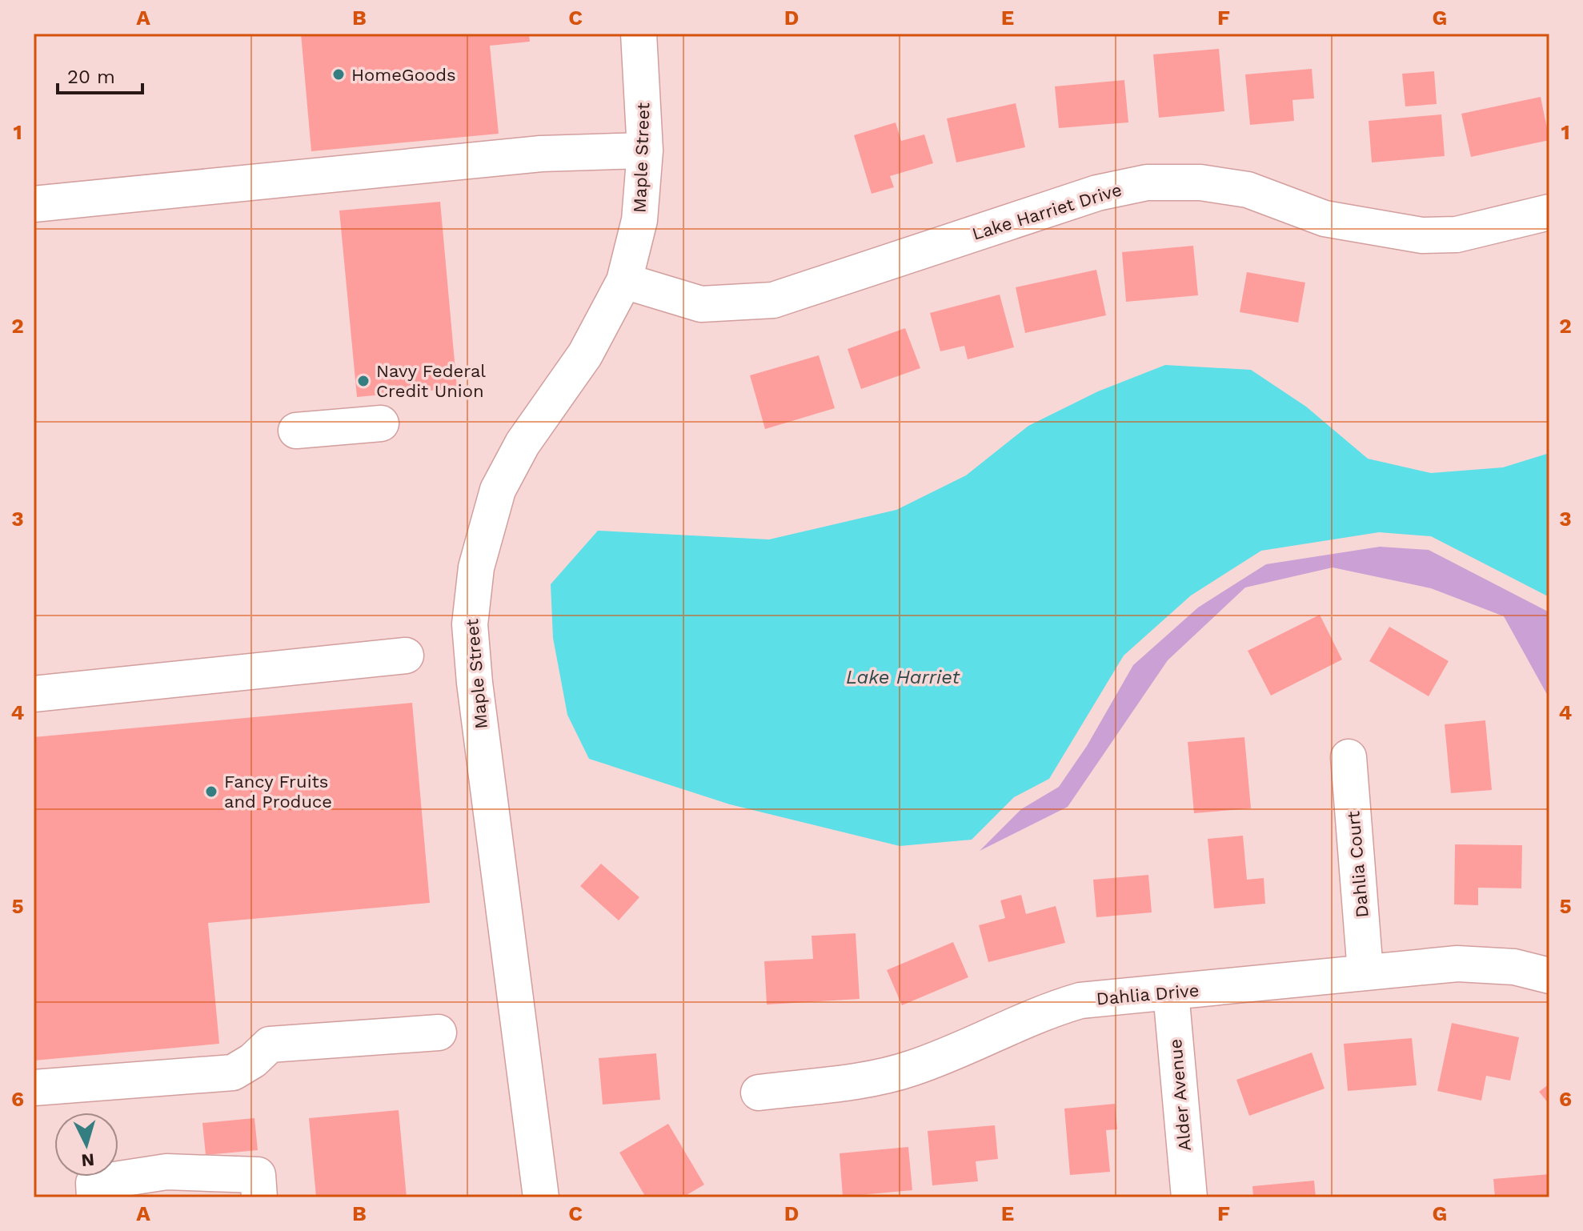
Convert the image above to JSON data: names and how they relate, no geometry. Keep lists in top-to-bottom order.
{
  "streets": {
    "street": [
      "Maple Street",
      "Lake Harriet Drive",
      "Dahlia Court",
      "Dahlia Drive",
      "Alder Avenue"
    ]
  },
  "crossings": [
    ["Maple Street", "Lake Harriet Drive"],
    ["Dahlia Court", "Dahlia Drive"],
    ["Dahlia Drive", "Alder Avenue"]
  ],
  "water": ["Lake Harriet"],
  "places": ["HomeGoods", "Navy Federal Credit Union", "Fancy Fruits and Produce"],
  "scale_bar": "20 m",
  "north": "bottom",
  "grid": {
    "columns": [
      "A",
      "B",
      "C",
      "D",
      "E",
      "F",
      "G"
    ],
    "rows": [
      "1",
      "2",
      "3",
      "4",
      "5",
      "6"
    ]
  }
}
